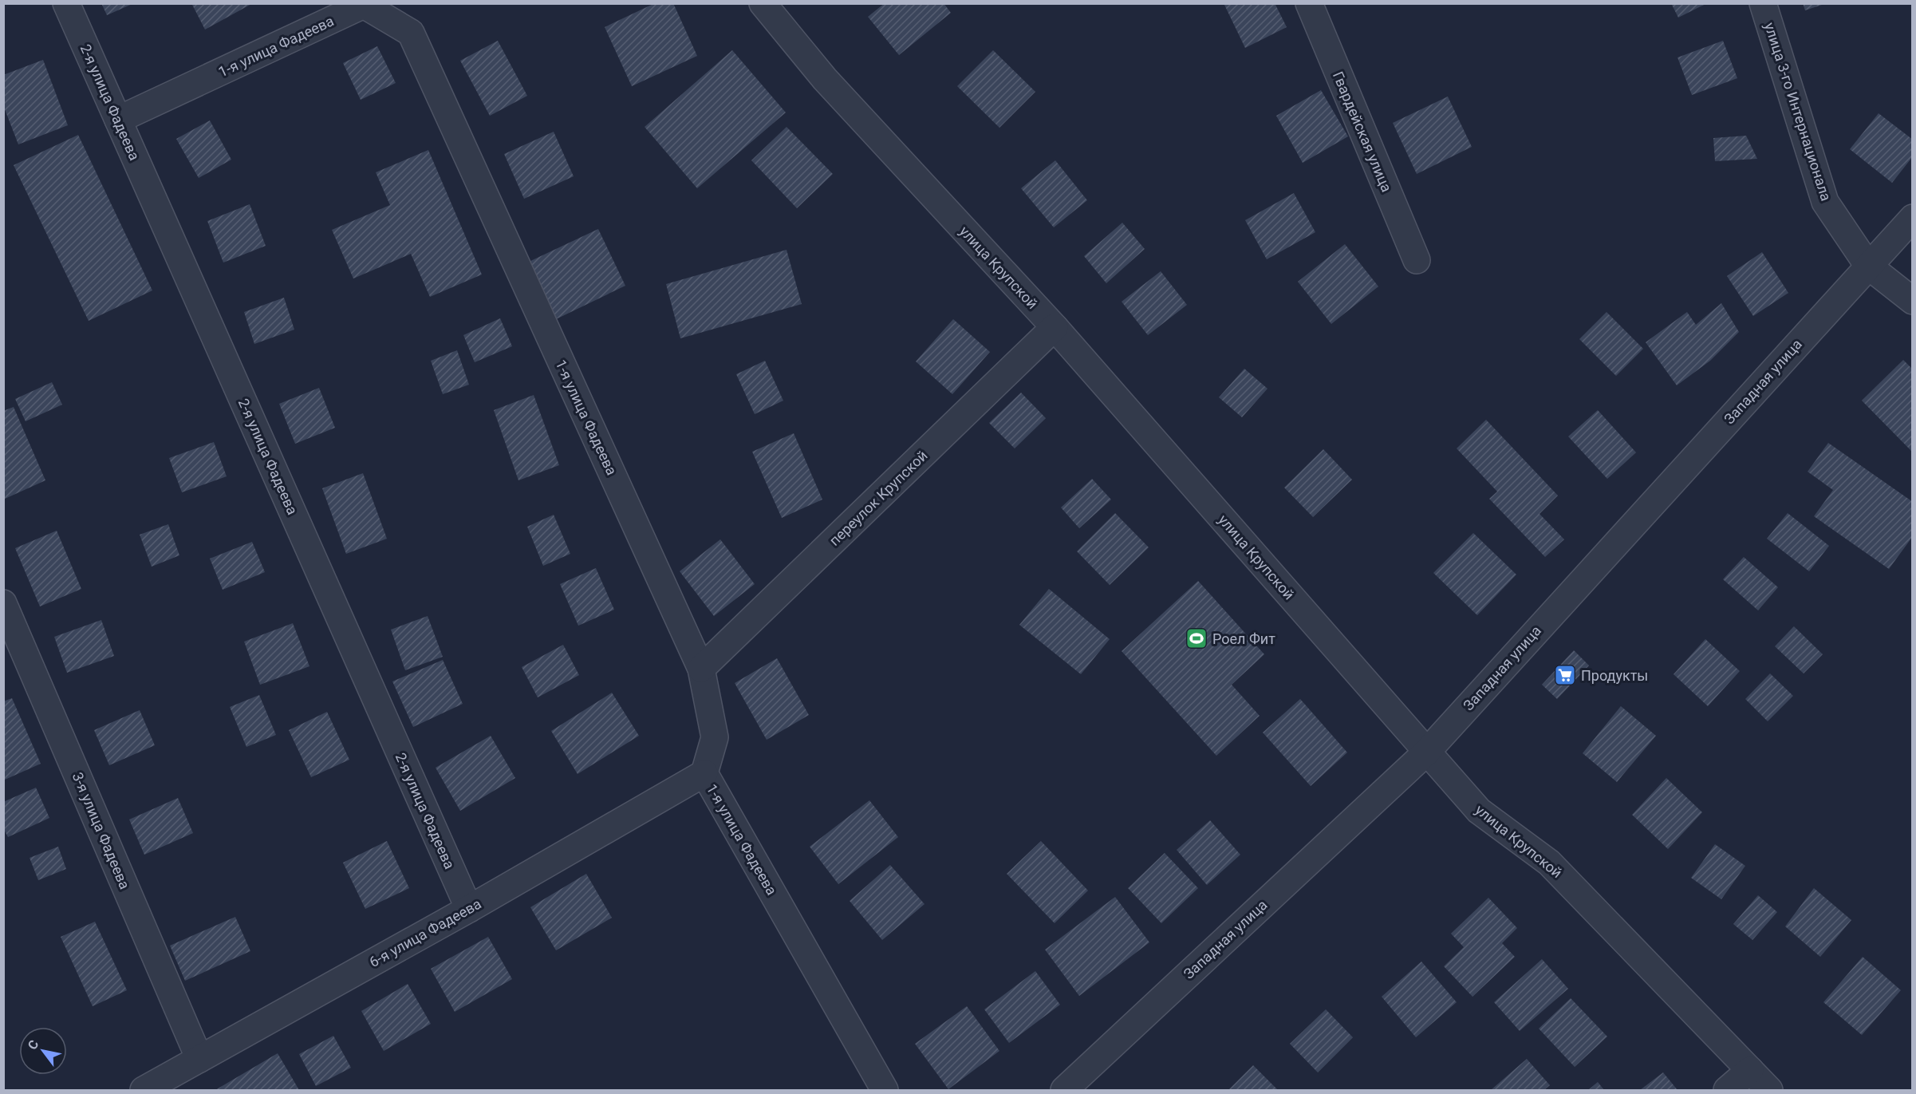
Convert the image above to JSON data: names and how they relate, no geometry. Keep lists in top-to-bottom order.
{
  "streets": {
    "street": [
      "1-я улица Фадеева",
      "2-я улица Фадеева",
      "улица 3-го Интернационала",
      "Гвардейская улица",
      "улица Крупской",
      "Западная улица",
      "переулок Крупской",
      "3-я улица Фадеева",
      "6-я улица Фадеева"
    ]
  },
  "crossings": [
    ["1-я улица Фадеева", "2-я улица Фадеева"],
    ["1-я улица Фадеева", "переулок Крупской"],
    ["1-я улица Фадеева", "6-я улица Фадеева"],
    ["2-я улица Фадеева", "6-я улица Фадеева"],
    ["улица 3-го Интернационала", "Западная улица"],
    ["улица Крупской", "Западная улица"],
    ["улица Крупской", "переулок Крупской"],
    ["3-я улица Фадеева", "6-я улица Фадеева"]
  ],
  "places": {
    "sports": ["Роел Фит"],
    "supermarket": ["Продукты"]
  },
  "north": "top left"
}
